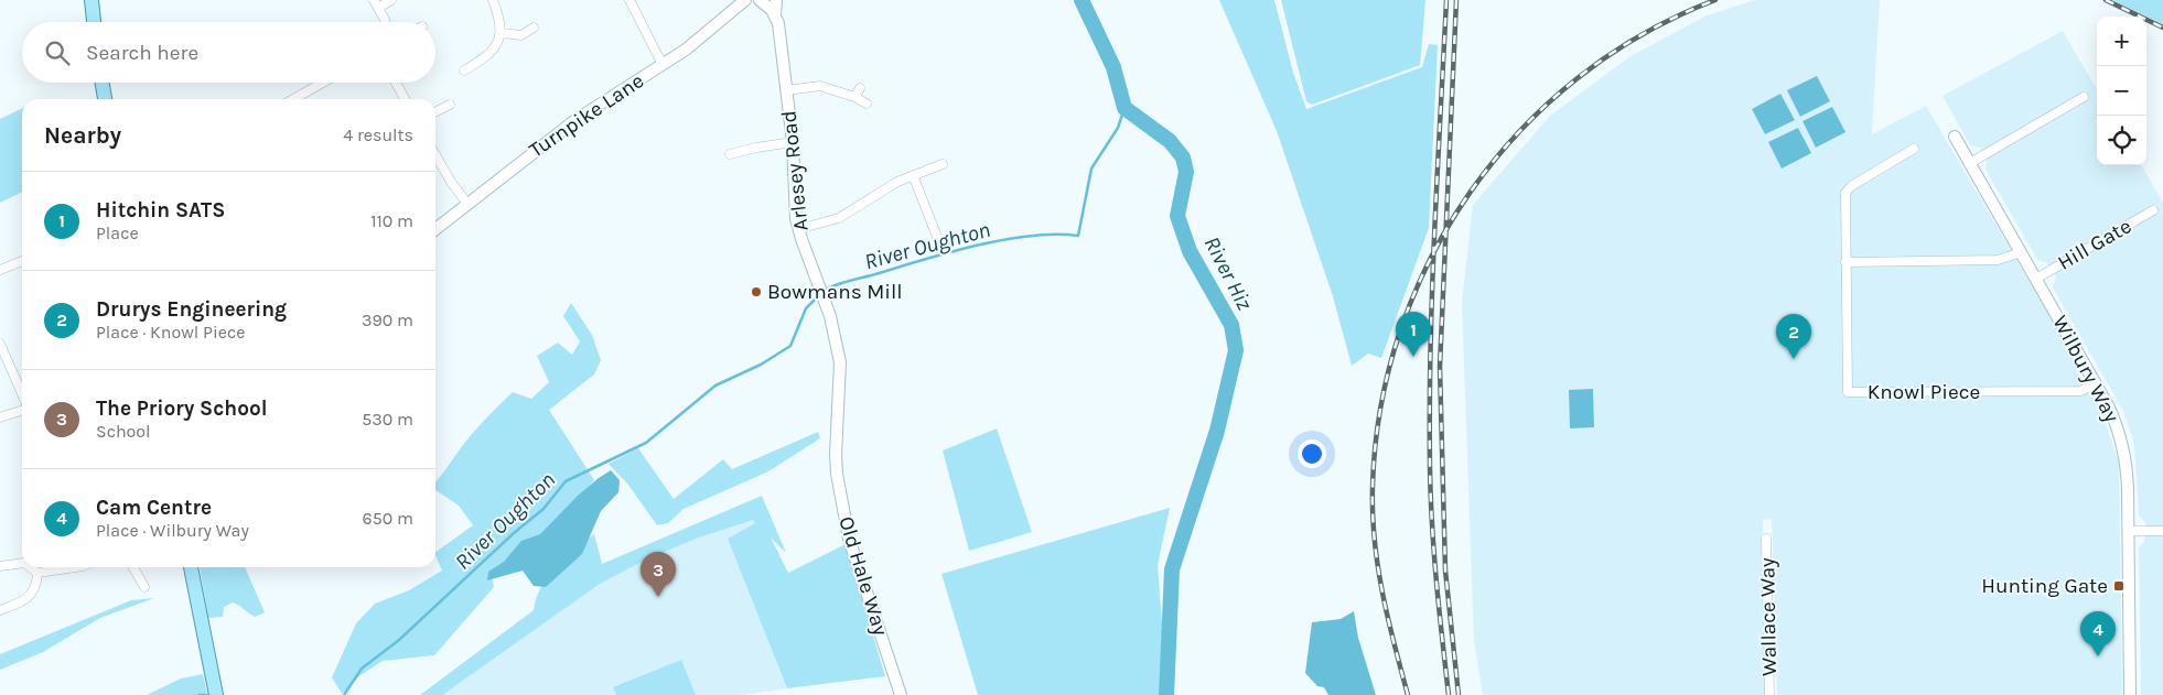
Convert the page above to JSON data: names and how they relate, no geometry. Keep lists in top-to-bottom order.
{
  "streets": {
    "street": [
      "Turnpike Lane",
      "Arlesey Road",
      "Hill Gate",
      "Wilbury Way",
      "Knowl Piece",
      "Old Hale Way",
      "Wallace Way"
    ]
  },
  "crossings": [
    ["Arlesey Road", "Old Hale Way"],
    ["Hill Gate", "Wilbury Way"],
    ["Wilbury Way", "Knowl Piece"]
  ],
  "water": ["River Oughton", "River Hiz"],
  "places": {
    "other": ["Bowmans Mill"],
    "transit": ["Hunting Gate"]
  },
  "page": {
    "map_buttons": ["+", "−"],
    "search": "Search here",
    "heading": ["Nearby", "4 results"],
    "list": [
      {
        "mark": "1",
        "name": "Hitchin SATS",
        "note": "Place",
        "value": "110 m"
      },
      {
        "mark": "2",
        "name": "Drurys Engineering",
        "note": "Place · Knowl Piece",
        "value": "390 m"
      },
      {
        "mark": "3",
        "name": "The Priory School",
        "note": "School",
        "value": "530 m"
      },
      {
        "mark": "4",
        "name": "Cam Centre",
        "note": "Place · Wilbury Way",
        "value": "650 m"
      }
    ],
    "pins": [
      "1",
      "2",
      "3",
      "4"
    ]
  }
}
